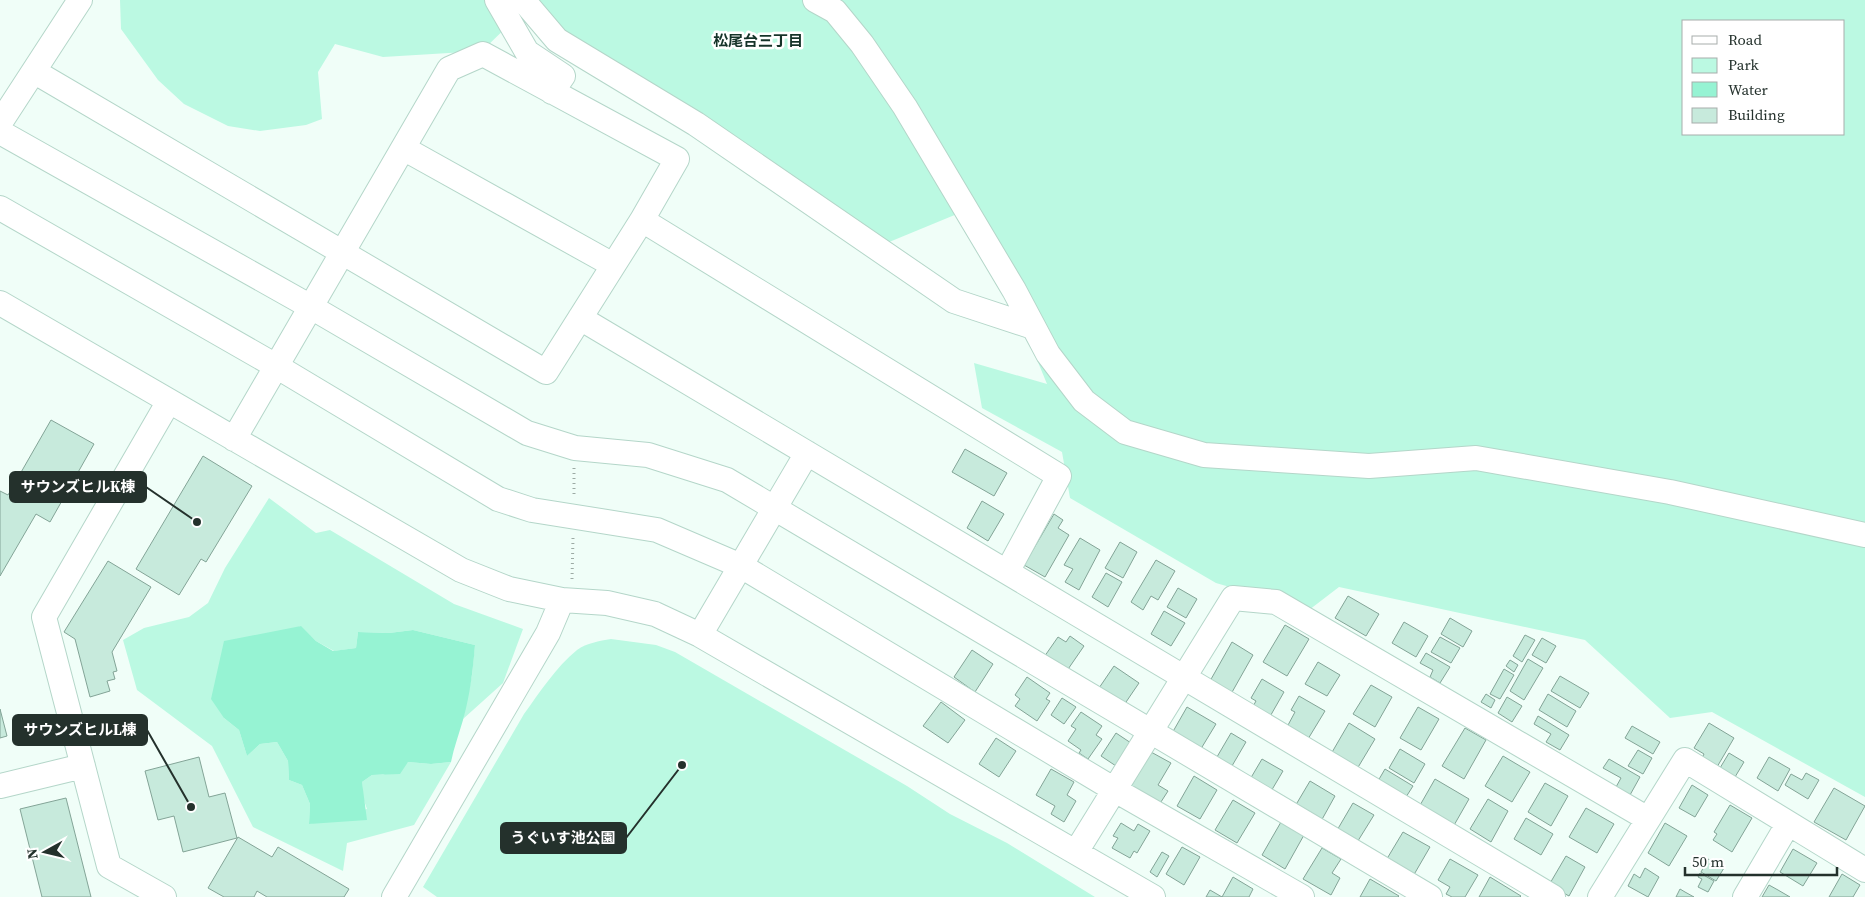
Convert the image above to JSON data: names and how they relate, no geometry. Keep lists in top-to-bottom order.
{
  "districts": ["松尾台三丁目"],
  "places": ["サウンズヒルK棟", "うぐいす池公園", "サウンズヒルL棟"],
  "legend": [
    "Road",
    "Park",
    "Water",
    "Building"
  ],
  "scale_bar": "50 m",
  "north": "left"
}
